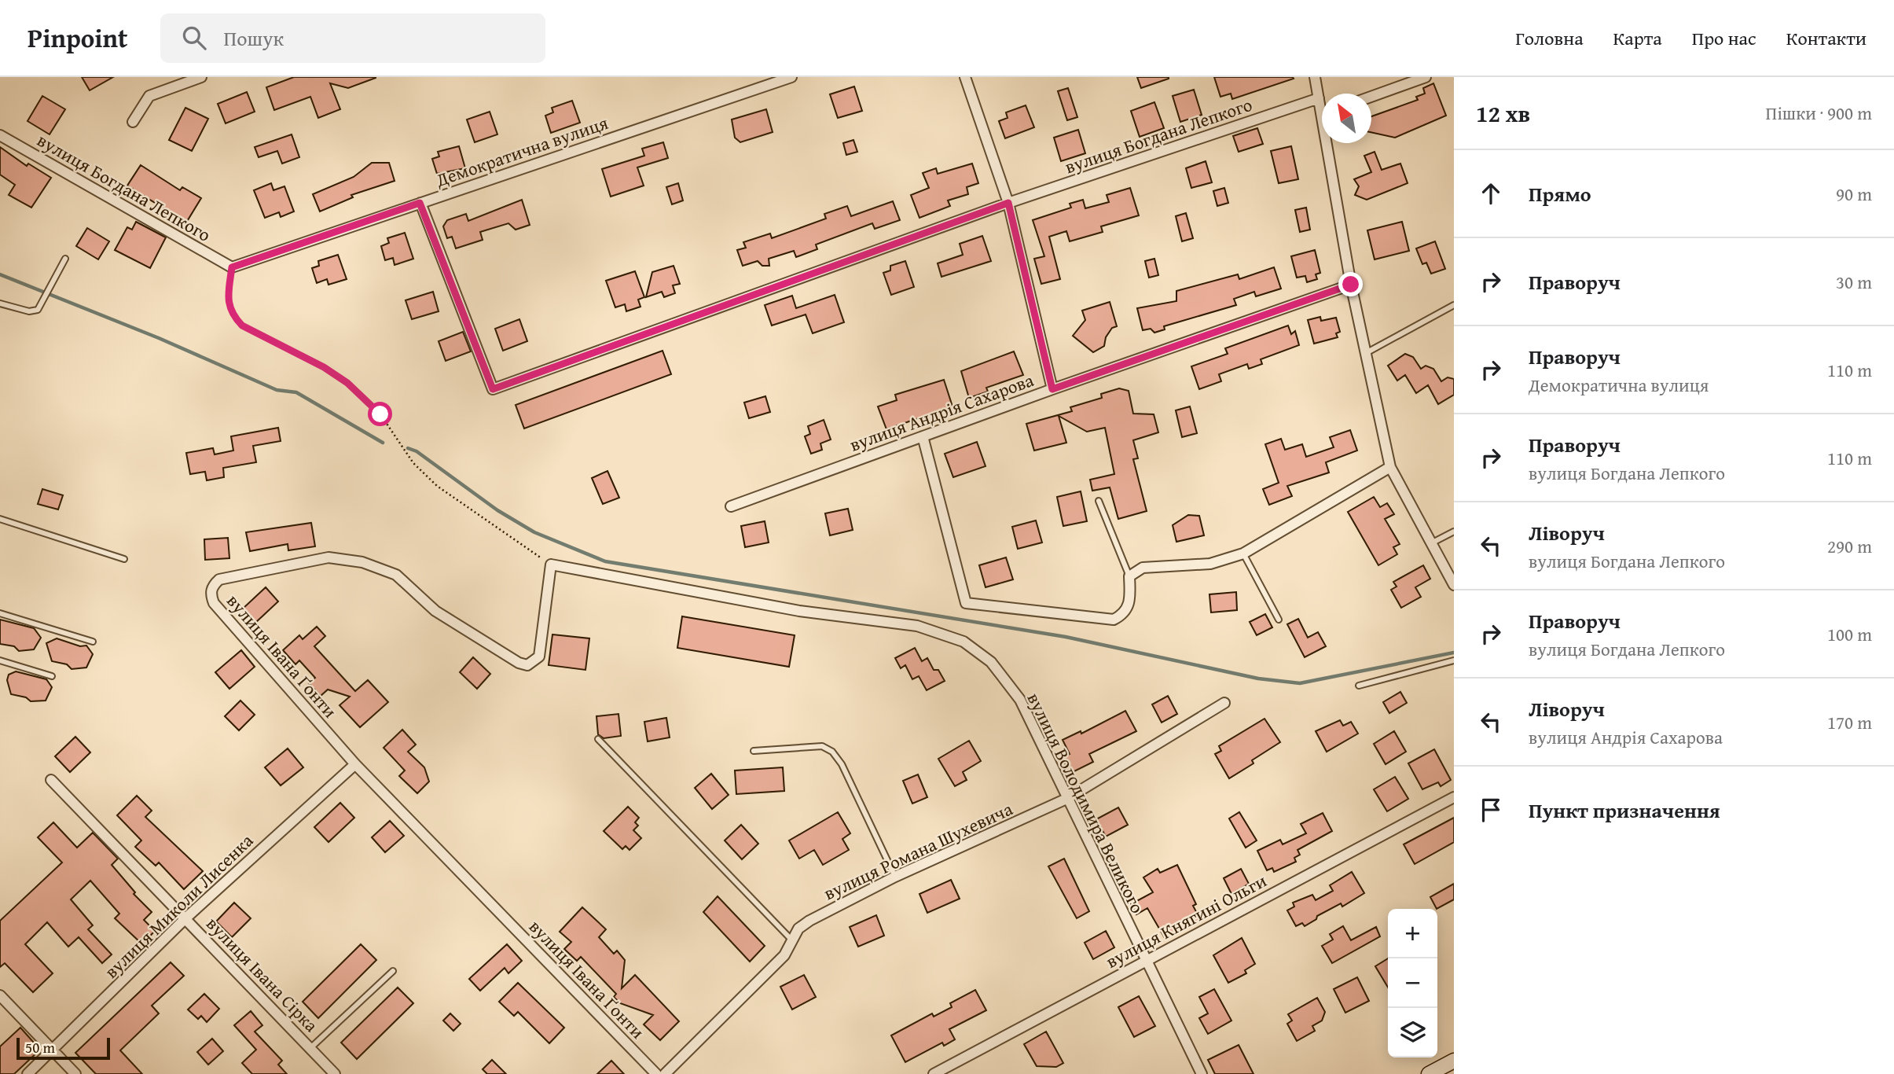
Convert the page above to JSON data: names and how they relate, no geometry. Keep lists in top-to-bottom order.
{
  "streets": {
    "street": [
      "вулиця Богдана Лепкого",
      "Демократична вулиця",
      "вулиця Андрія Сахарова",
      "вулиця Івана Ґонти",
      "вулиця Володимира Великого",
      "вулиця Романа Шухевича",
      "вулиця Миколи Лисенка",
      "вулиця Княгині Ольги",
      "вулиця Івана Сірка"
    ]
  },
  "crossings": [
    ["вулиця Богдана Лепкого", "Демократична вулиця"],
    ["вулиця Івана Ґонти", "вулиця Володимира Великого"],
    ["вулиця Івана Ґонти", "вулиця Миколи Лисенка"],
    ["вулиця Володимира Великого", "вулиця Романа Шухевича"],
    ["вулиця Володимира Великого", "вулиця Княгині Ольги"],
    ["вулиця Миколи Лисенка", "вулиця Івана Сірка"]
  ],
  "scale_bar": "50 m",
  "north": "top left",
  "page": {
    "header": "Pinpoint",
    "search": "Пошук",
    "nav": [
      "Головна",
      "Карта",
      "Про нас",
      "Контакти"
    ],
    "heading": ["12 хв", "Пішки · 900 m"],
    "list": [
      ["Прямо", "90 m"],
      ["Праворуч", "30 m"],
      ["Праворуч", "Демократична вулиця", "110 m"],
      ["Праворуч", "вулиця Богдана Лепкого", "110 m"],
      ["Ліворуч", "вулиця Богдана Лепкого", "290 m"],
      ["Праворуч", "вулиця Богдана Лепкого", "100 m"],
      ["Ліворуч", "вулиця Андрія Сахарова", "170 m"],
      "Пункт призначення"
    ],
    "map_buttons": ["+", "−"],
    "scale": "50 m"
  }
}
